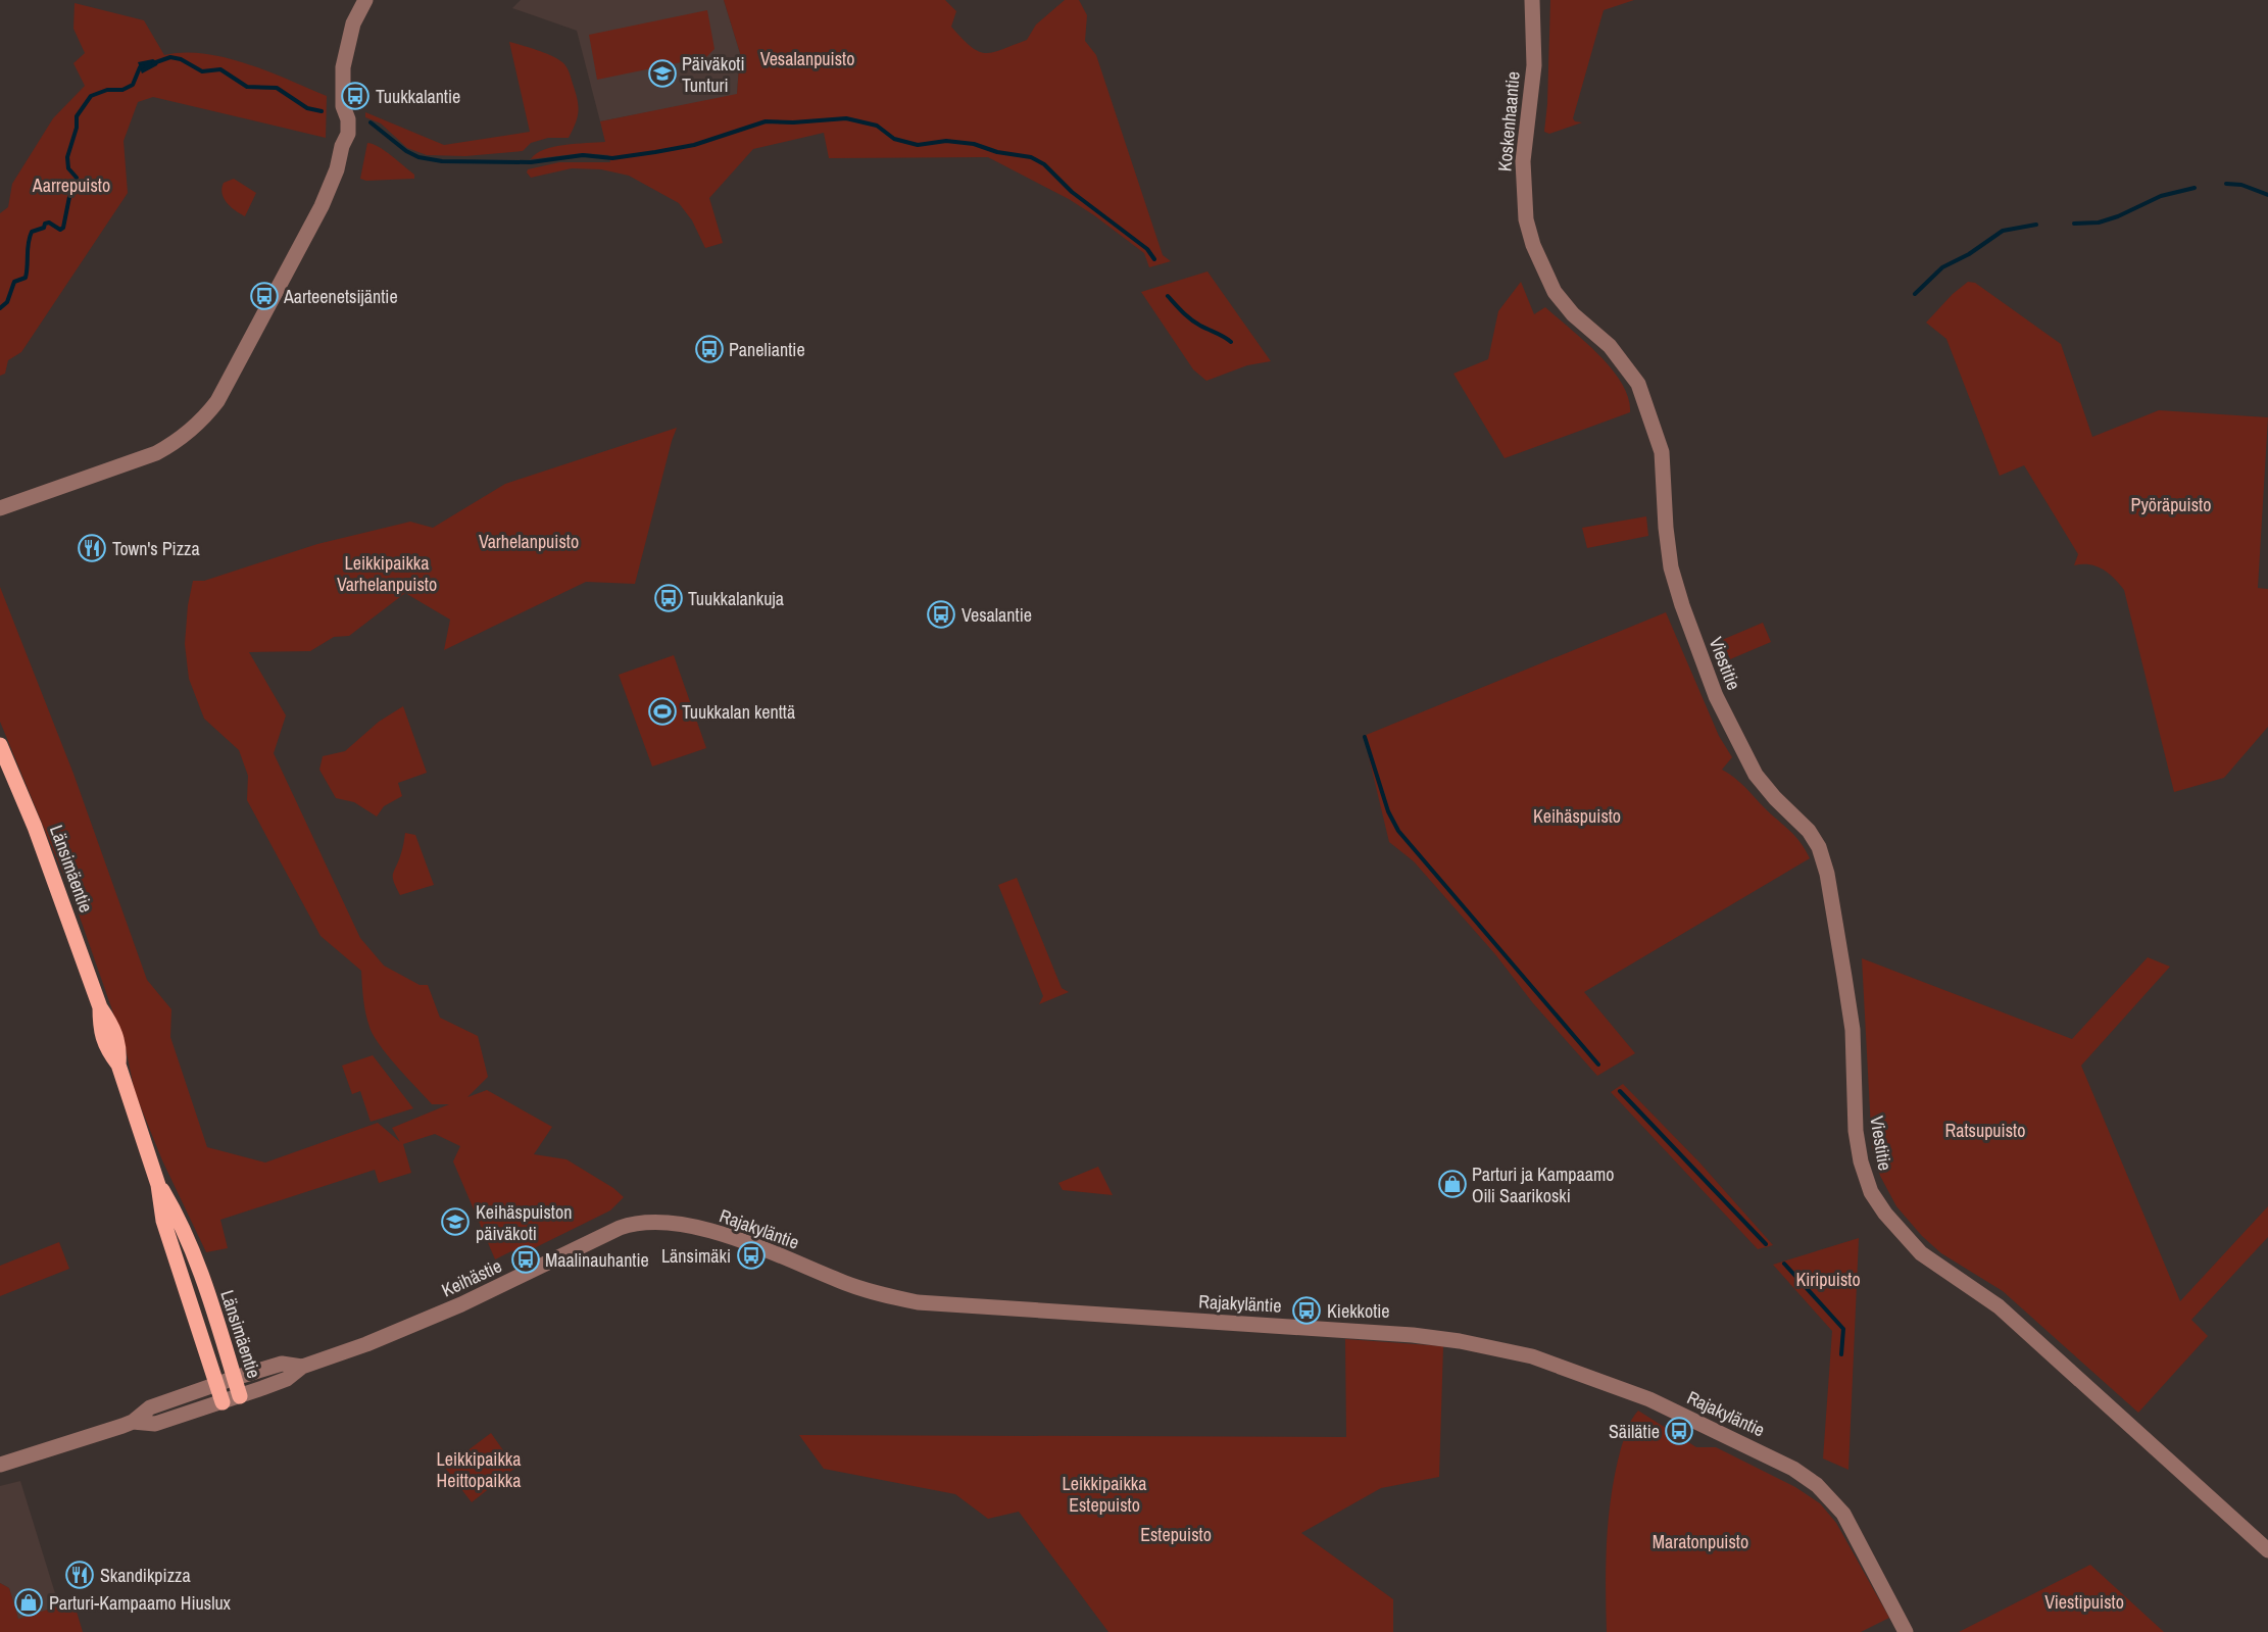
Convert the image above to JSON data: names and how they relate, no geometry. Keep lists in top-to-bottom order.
{
  "streets": {
    "main road": ["Länsimäentie"],
    "street": [
      "Koskenhaantie",
      "Viestitie",
      "Rajakyläntie",
      "Keihästie"
    ]
  },
  "crossings": [
    ["Koskenhaantie", "Viestitie"],
    ["Länsimäentie", "Keihästie"],
    ["Rajakyläntie", "Keihästie"]
  ],
  "parks": [
    "Vesalanpuisto",
    "Aarrepuisto",
    "Pyöräpuisto",
    "Varhelanpuisto",
    "Leikkipaikka Varhelanpuisto",
    "Keihäspuisto",
    "Ratsupuisto",
    "Kiripuisto",
    "Leikkipaikka Heittopaikka",
    "Leikkipaikka Estepuisto",
    "Estepuisto",
    "Maratonpuisto",
    "Viestipuisto"
  ],
  "places": {
    "school or university": ["Päiväkoti Tunturi", "Keihäspuiston päiväkoti"],
    "bus stop": [
      "Tuukkalantie",
      "Aarteenetsijäntie",
      "Paneliantie",
      "Tuukkalankuja",
      "Vesalantie",
      "Länsimäki",
      "Maalinauhantie",
      "Kiekkotie",
      "Säilätie"
    ],
    "restaurant": ["Town's Pizza", "Skandikpizza"],
    "sports": ["Tuukkalan kenttä"],
    "shop": ["Parturi ja Kampaamo Oili Saarikoski", "Parturi-Kampaamo Hiuslux"]
  }
}
